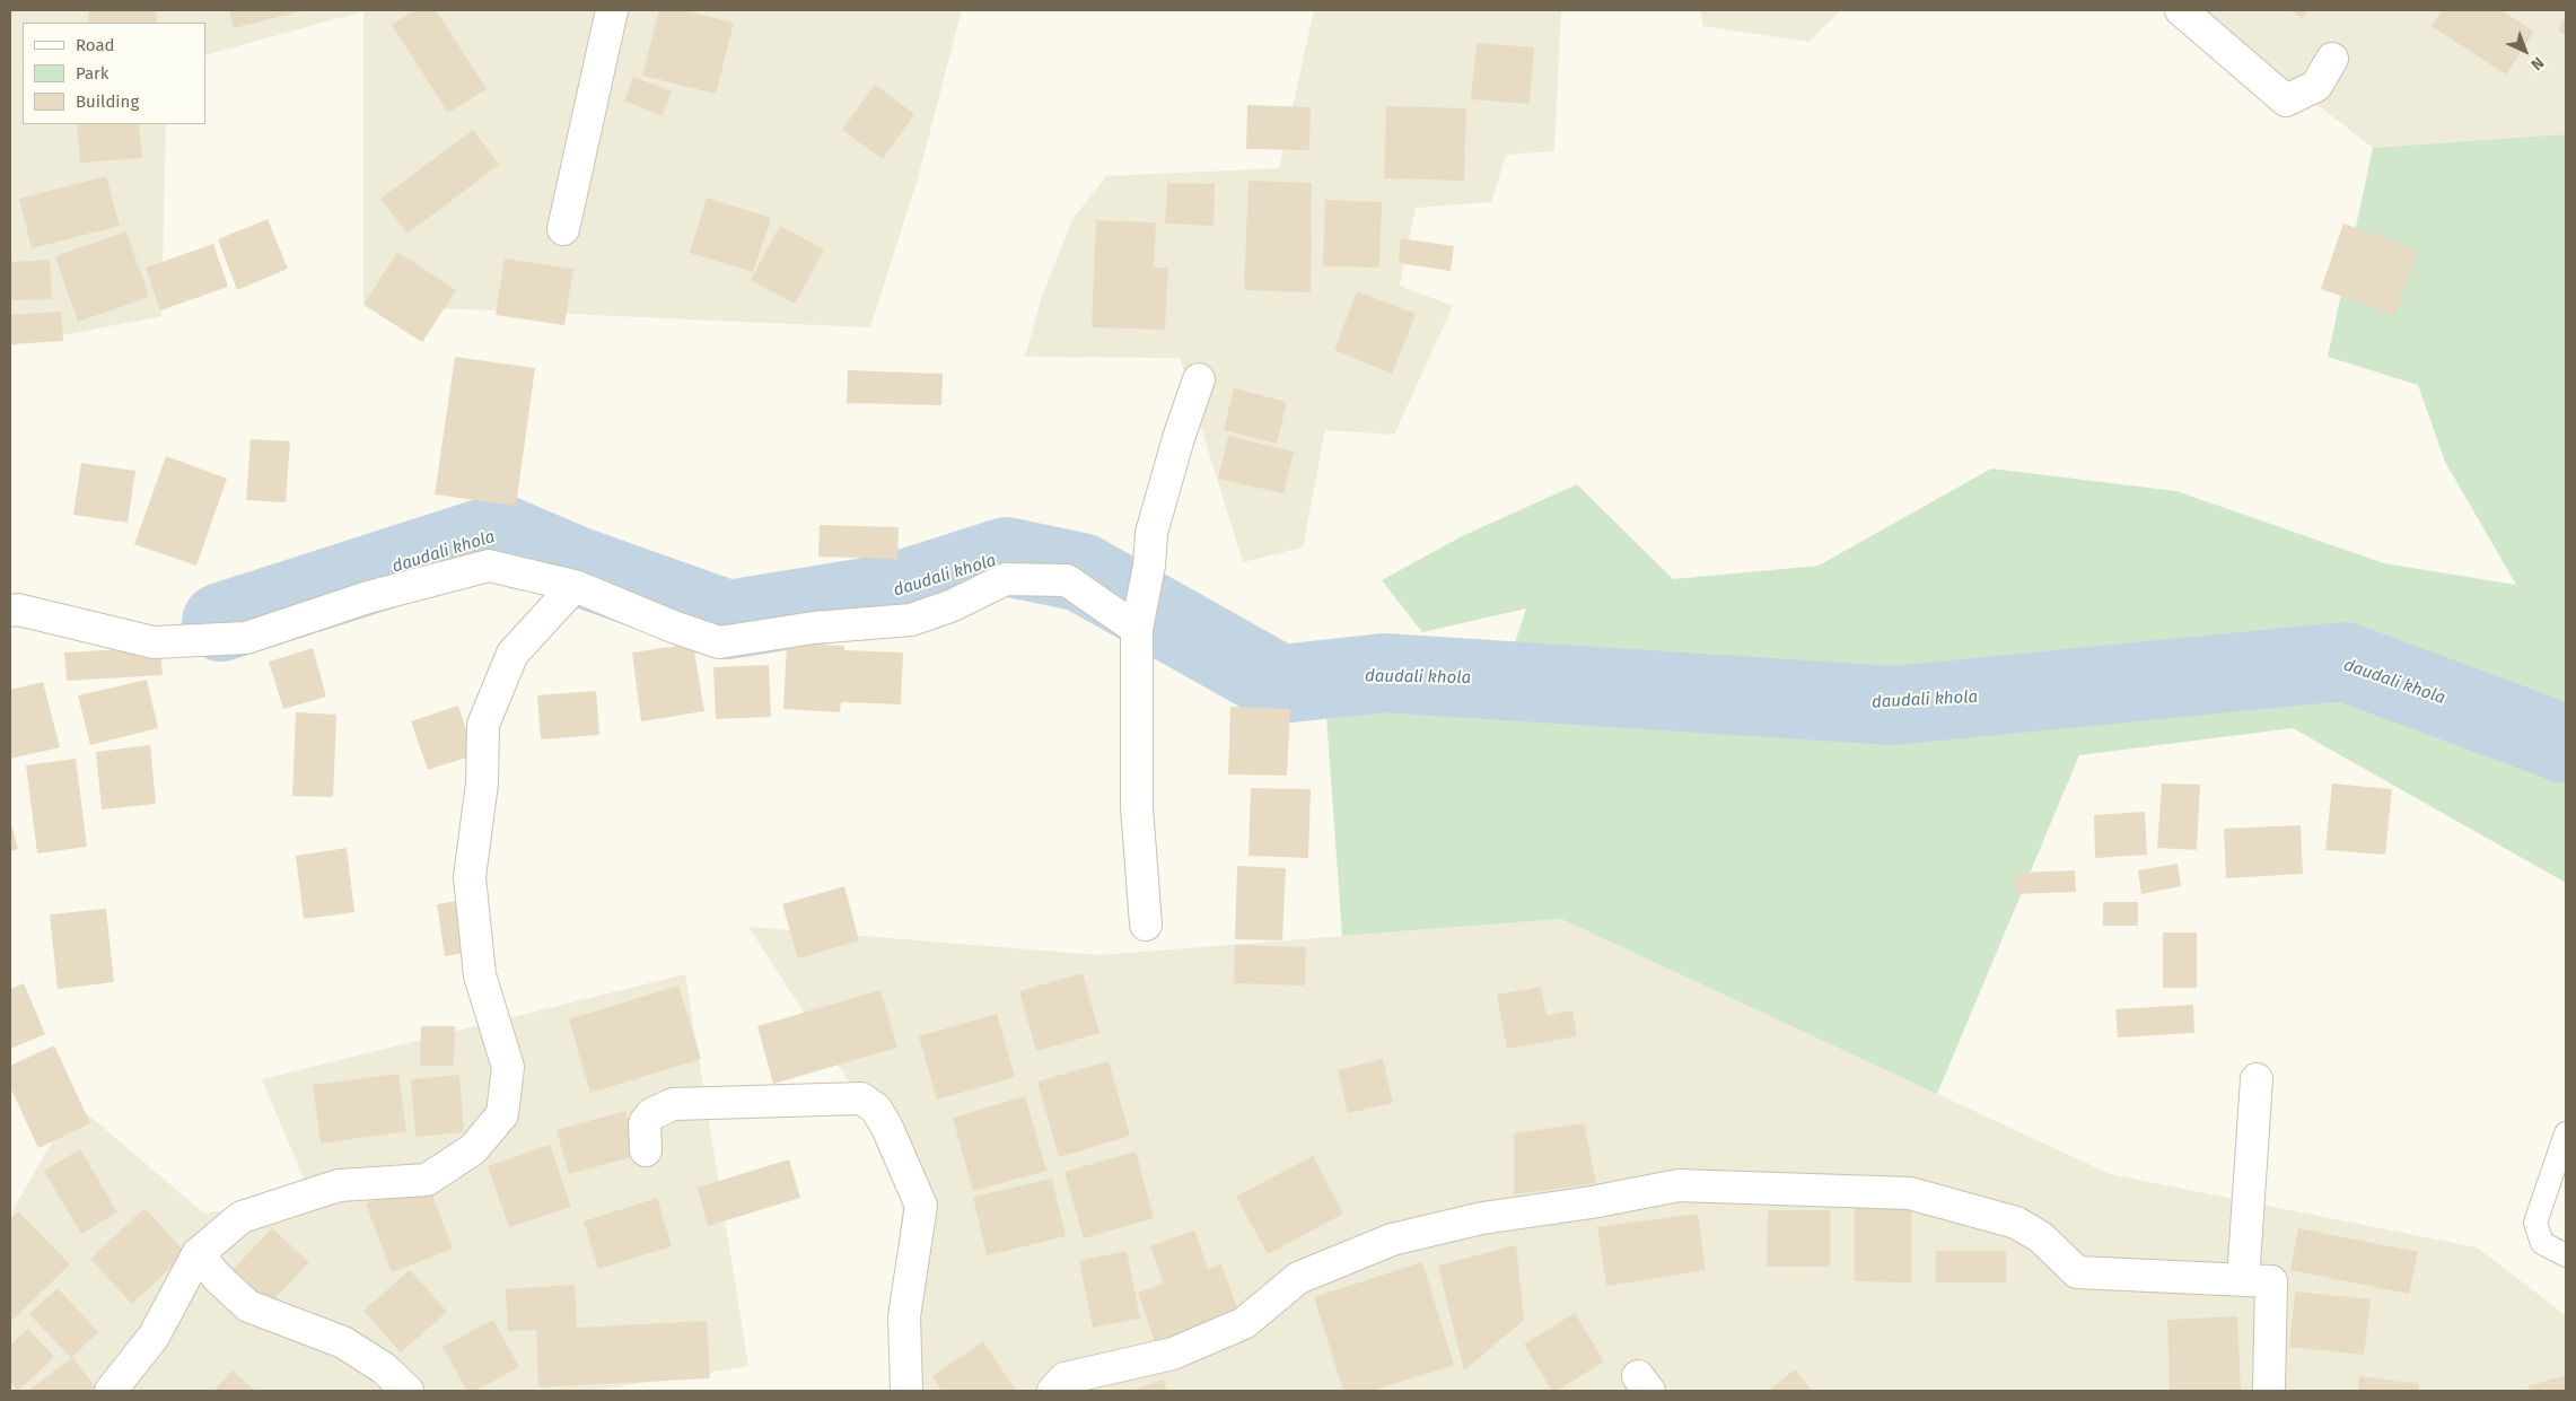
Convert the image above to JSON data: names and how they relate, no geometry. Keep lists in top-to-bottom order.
{
  "water": ["daudali khola"],
  "legend": ["Road", "Park", "Building"],
  "north": "bottom right"
}
